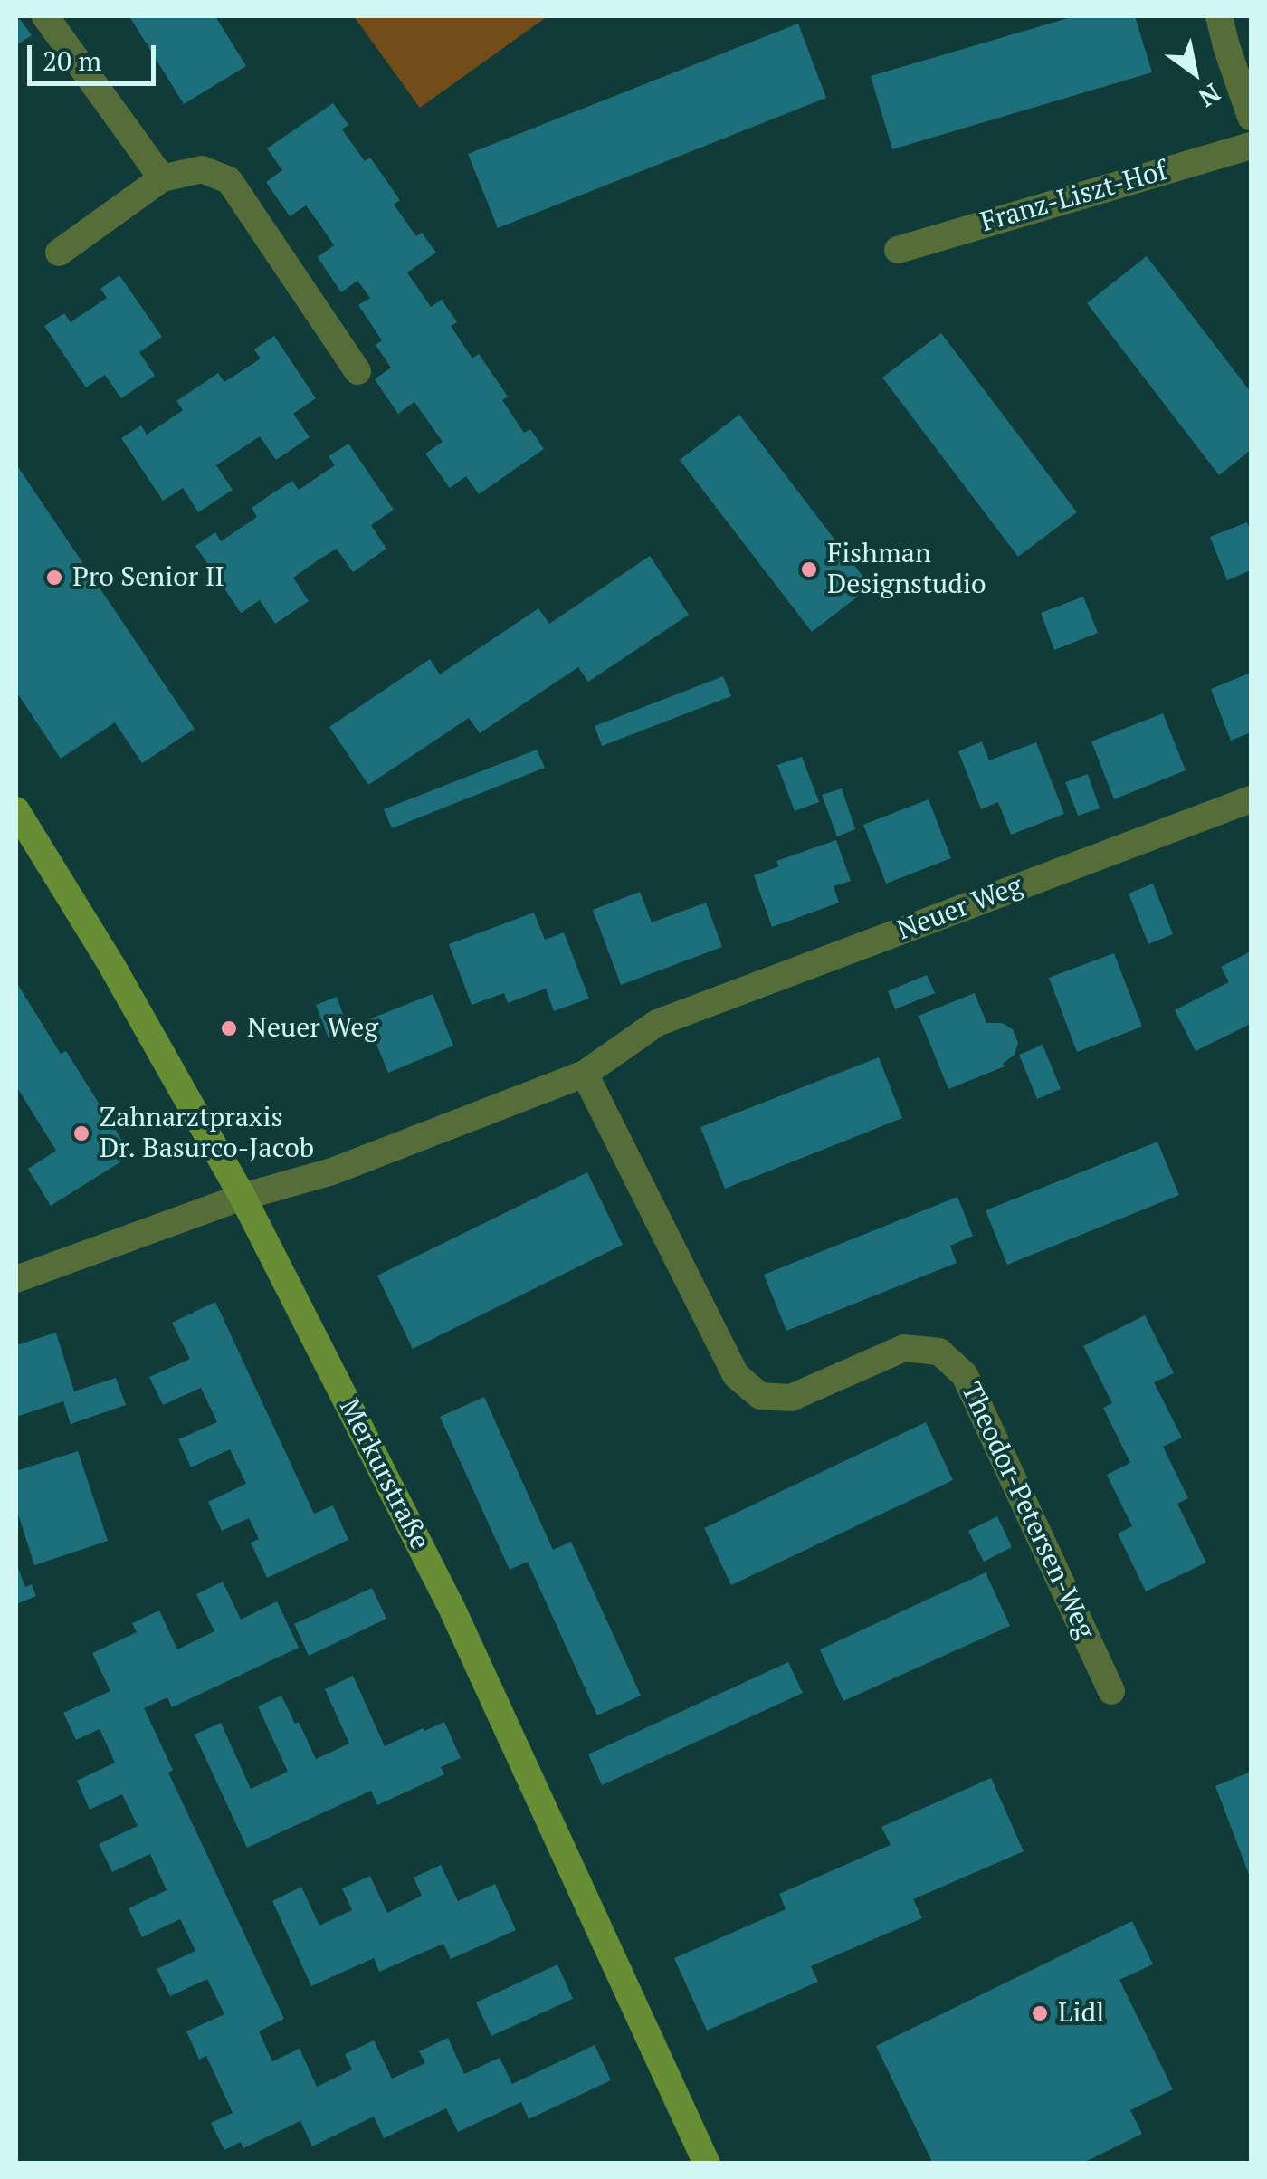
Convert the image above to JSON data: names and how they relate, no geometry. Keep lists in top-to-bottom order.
{
  "streets": {
    "street": [
      "Franz-Liszt-Hof",
      "Neuer Weg",
      "Merkurstraße",
      "Theodor-Petersen-Weg"
    ]
  },
  "crossings": [
    ["Neuer Weg", "Merkurstraße"],
    ["Neuer Weg", "Theodor-Petersen-Weg"]
  ],
  "places": [
    "Fishman Designstudio",
    "Pro Senior II",
    "Neuer Weg",
    "Zahnarztpraxis Dr. Basurco-Jacob",
    "Lidl"
  ],
  "scale_bar": "20 m",
  "north": "bottom right"
}
